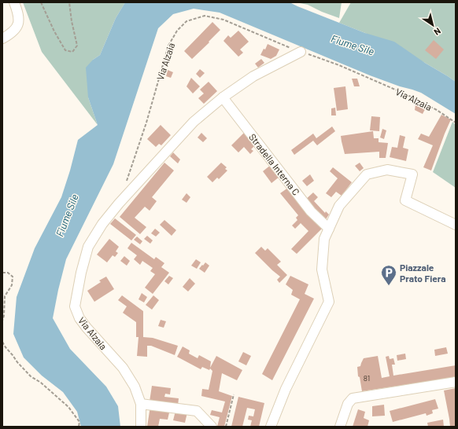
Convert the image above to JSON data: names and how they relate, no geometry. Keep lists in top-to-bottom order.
{
  "streets": {
    "street": ["Via Alzaia", "Stradella Interna C"]
  },
  "crossings": [
    ["Via Alzaia", "Stradella Interna C"]
  ],
  "water": ["Fiume Sile"],
  "places": {
    "parking": ["Piazzale Prato Fiera"]
  },
  "house_numbers": ["81"],
  "north": "bottom right"
}
